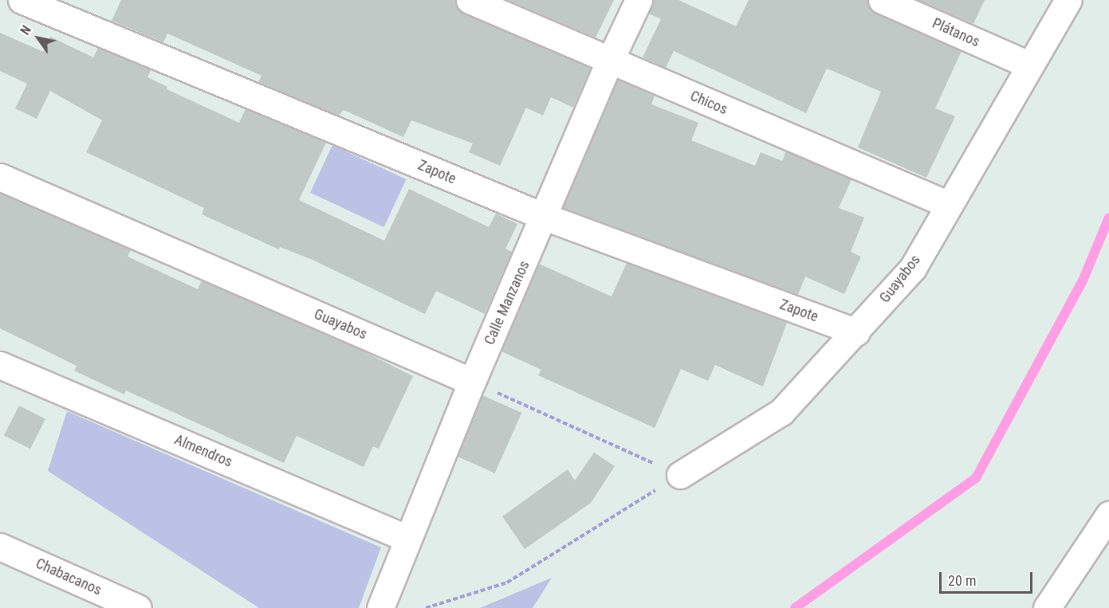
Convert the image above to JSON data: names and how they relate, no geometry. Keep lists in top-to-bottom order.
{
  "streets": {
    "street": [
      "Plátanos",
      "Chicos",
      "Zapote",
      "Guayabos",
      "Calle Manzanos",
      "Almendros",
      "Chabacanos"
    ]
  },
  "crossings": [
    ["Plátanos", "Guayabos"],
    ["Chicos", "Guayabos"],
    ["Chicos", "Calle Manzanos"],
    ["Zapote", "Guayabos"],
    ["Zapote", "Calle Manzanos"],
    ["Guayabos", "Calle Manzanos"],
    ["Calle Manzanos", "Almendros"]
  ],
  "scale_bar": "20 m",
  "north": "top left"
}
